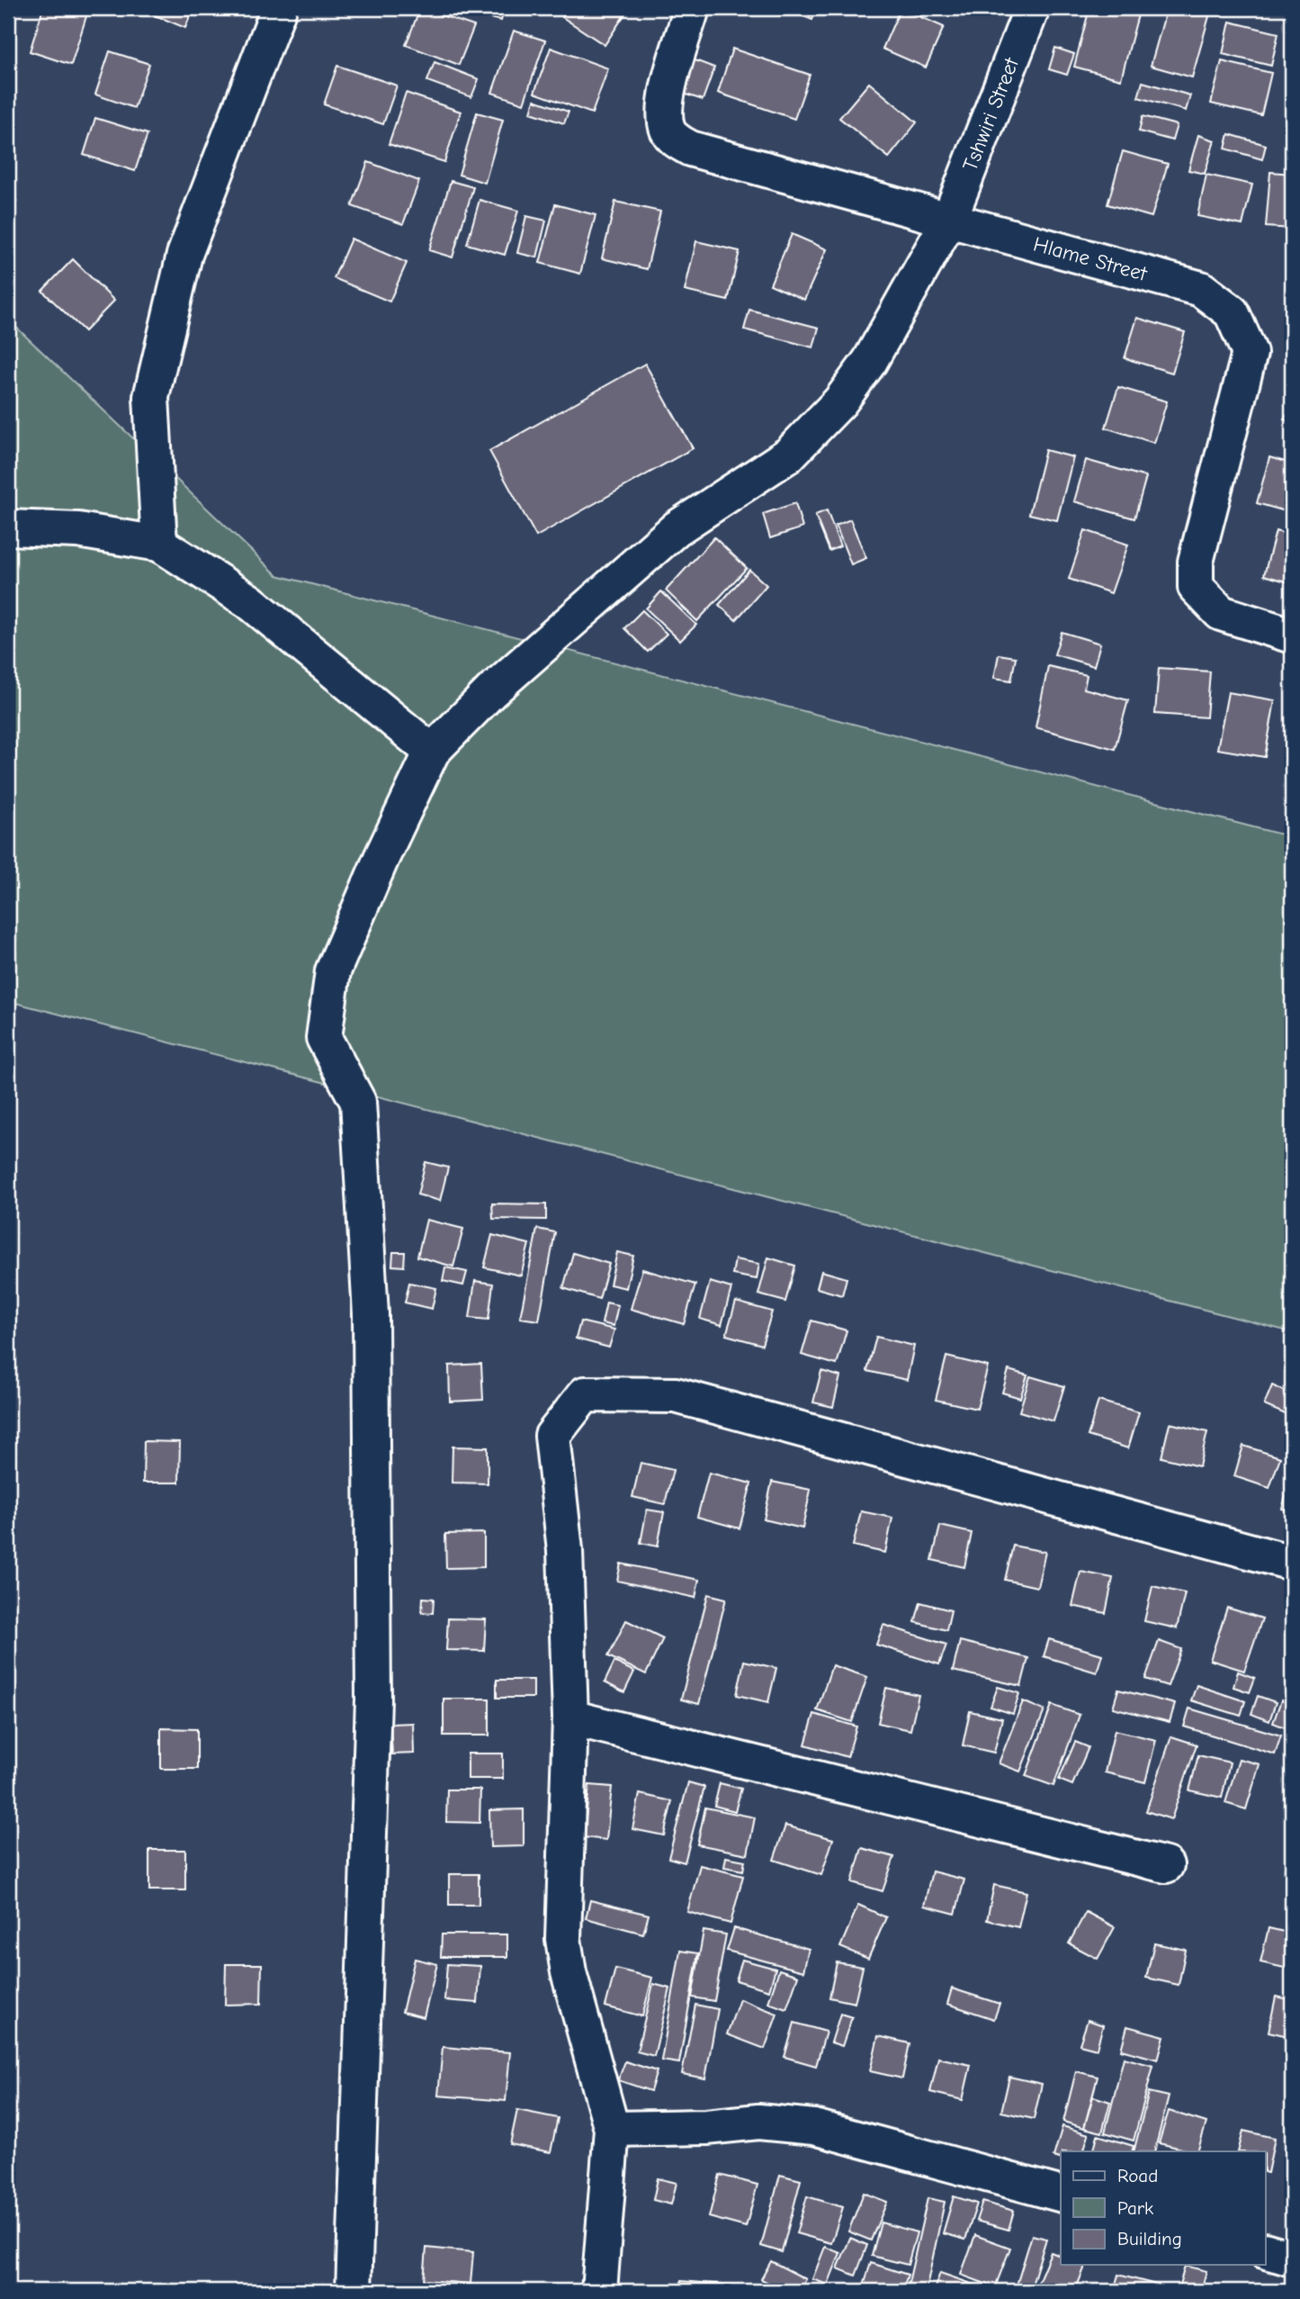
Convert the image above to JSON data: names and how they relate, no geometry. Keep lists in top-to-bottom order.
{
  "streets": {
    "street": ["Tshwiri Street", "Hlame Street"]
  },
  "crossings": [
    ["Tshwiri Street", "Hlame Street"]
  ],
  "legend": ["Road", "Park", "Building"]
}
